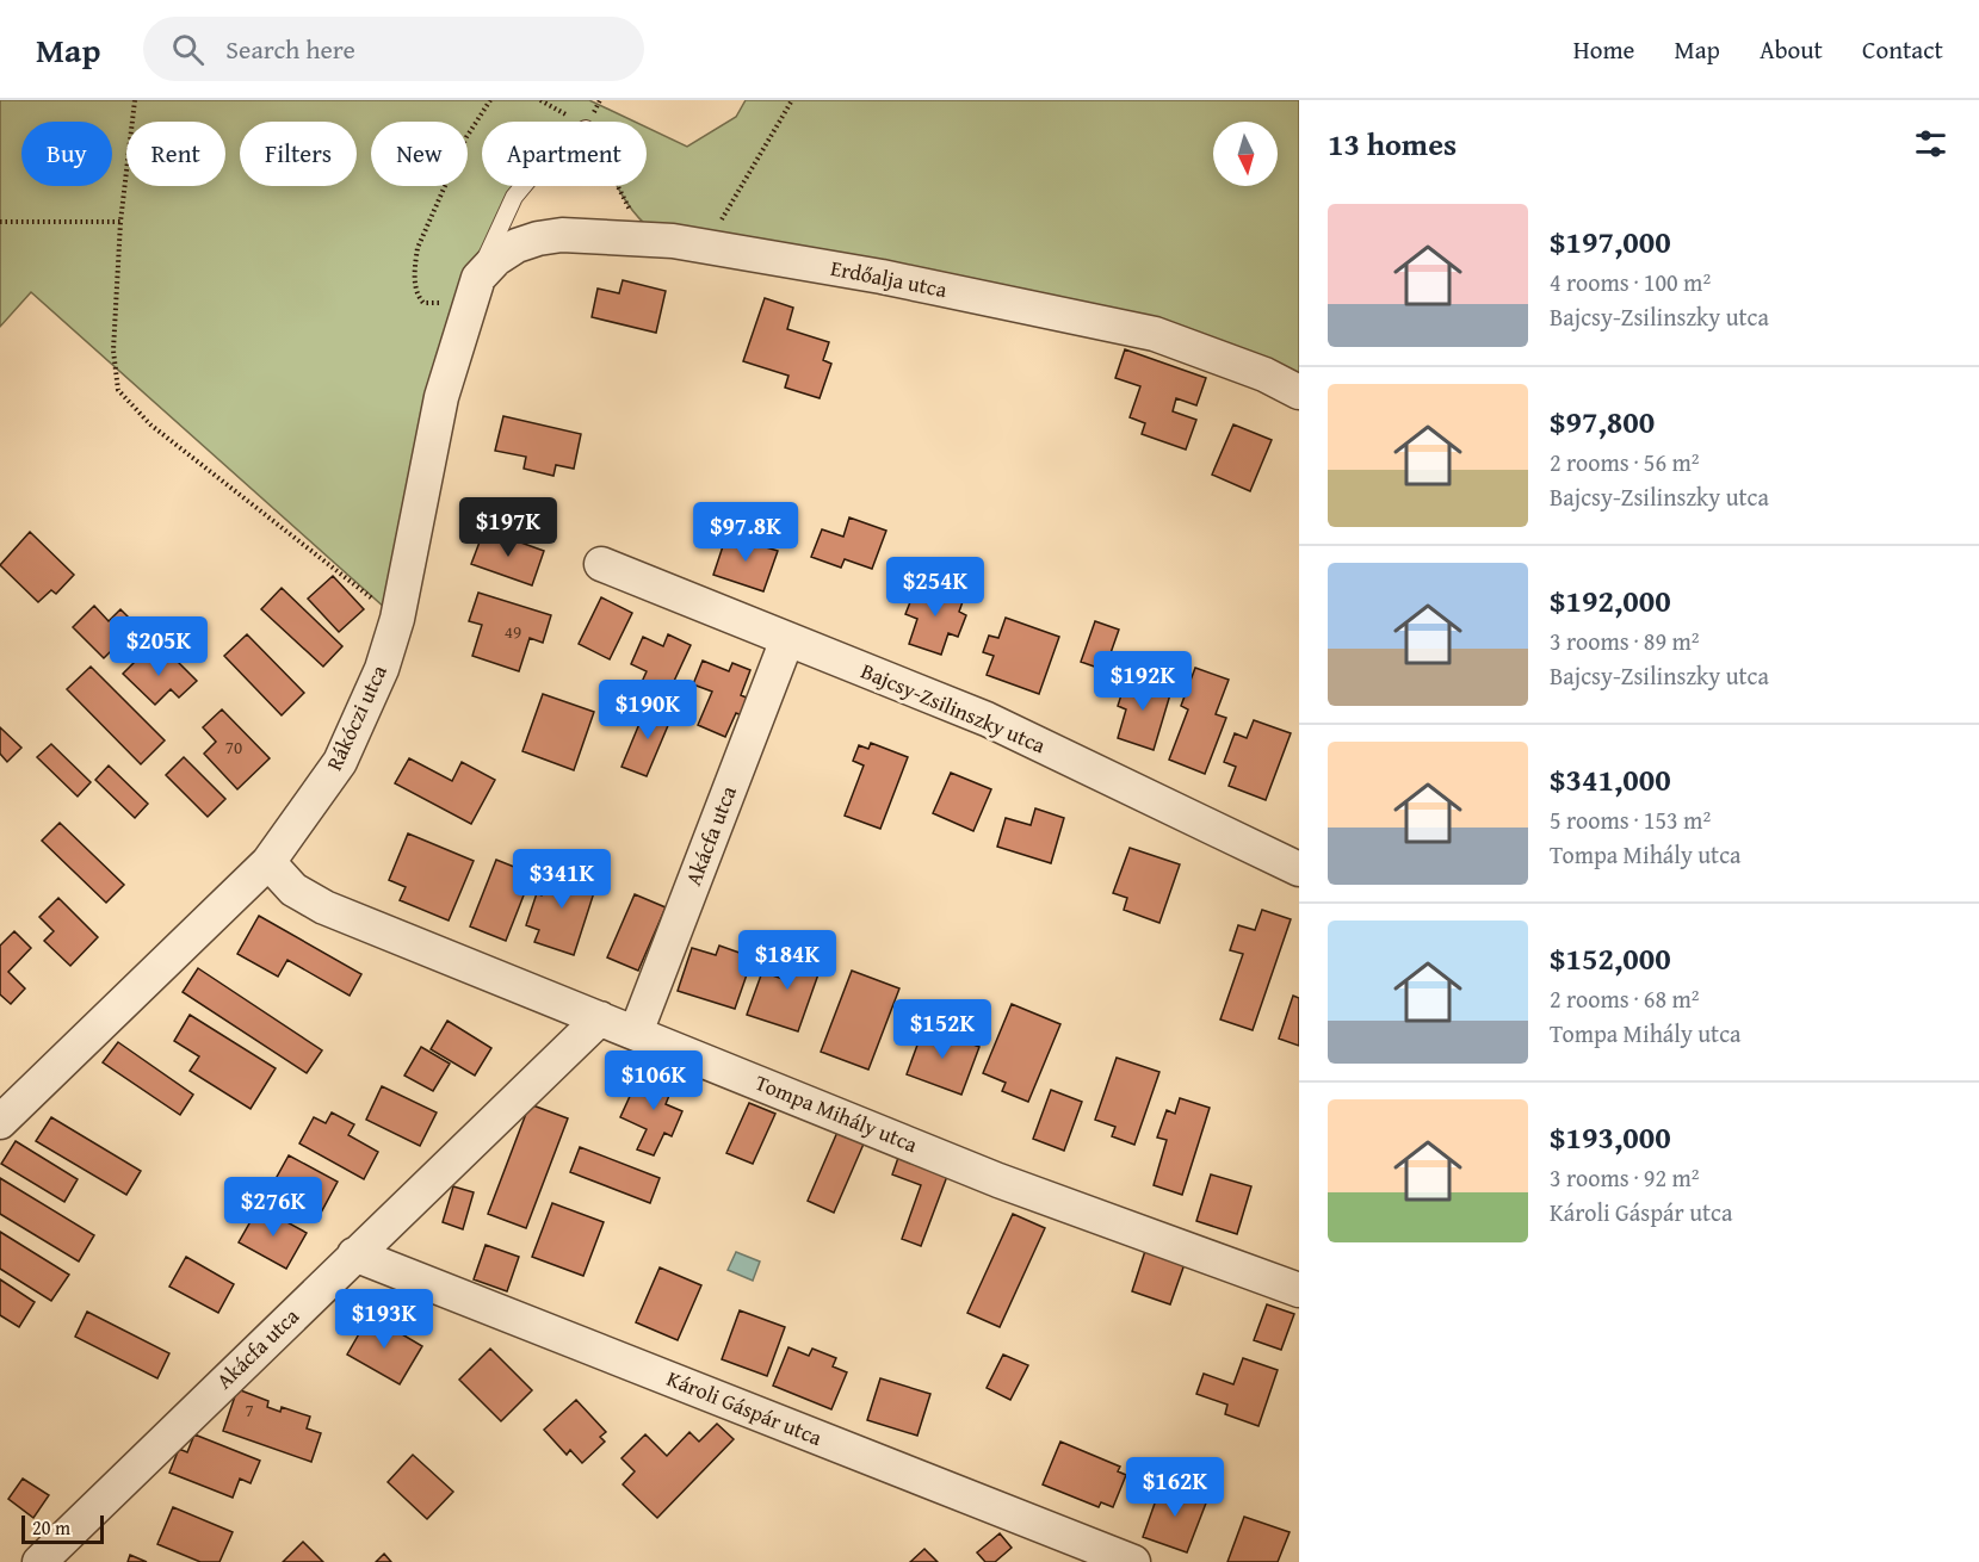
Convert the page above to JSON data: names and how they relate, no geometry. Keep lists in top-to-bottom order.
{
  "streets": {
    "street": [
      "Erdőalja utca",
      "Bajcsy-Zsilinszky utca",
      "Rákóczi utca",
      "Akácfa utca",
      "Tompa Mihály utca",
      "Károli Gáspár utca"
    ]
  },
  "crossings": [
    ["Erdőalja utca", "Rákóczi utca"],
    ["Bajcsy-Zsilinszky utca", "Akácfa utca"],
    ["Rákóczi utca", "Tompa Mihály utca"],
    ["Akácfa utca", "Tompa Mihály utca"],
    ["Akácfa utca", "Károli Gáspár utca"]
  ],
  "house_numbers": ["49", "70", "7"],
  "scale_bar": "20 m",
  "north": "bottom",
  "page": {
    "header": "Map",
    "search": "Search here",
    "nav": [
      "Home",
      "Map",
      "About",
      "Contact"
    ],
    "heading": "13 homes",
    "chip": [
      "Buy",
      "Rent",
      "Filters",
      "New",
      "Apartment"
    ],
    "list": [
      {
        "name": "$197,000",
        "note": "4 rooms · 100 m² · Bajcsy-Zsilinszky utca"
      },
      {
        "name": "$97,800",
        "note": "2 rooms · 56 m² · Bajcsy-Zsilinszky utca"
      },
      {
        "name": "$192,000",
        "note": "3 rooms · 89 m² · Bajcsy-Zsilinszky utca"
      },
      {
        "name": "$341,000",
        "note": "5 rooms · 153 m² · Tompa Mihály utca"
      },
      {
        "name": "$152,000",
        "note": "2 rooms · 68 m² · Tompa Mihály utca"
      },
      {
        "name": "$193,000",
        "note": "3 rooms · 92 m² · Károli Gáspár utca"
      }
    ],
    "price": [
      "$197K",
      "$97.8K",
      "$254K",
      "$205K",
      "$192K",
      "$190K",
      "$341K",
      "$184K",
      "$152K",
      "$106K",
      "$276K",
      "$193K",
      "$162K"
    ],
    "scale": "20 m"
  }
}
